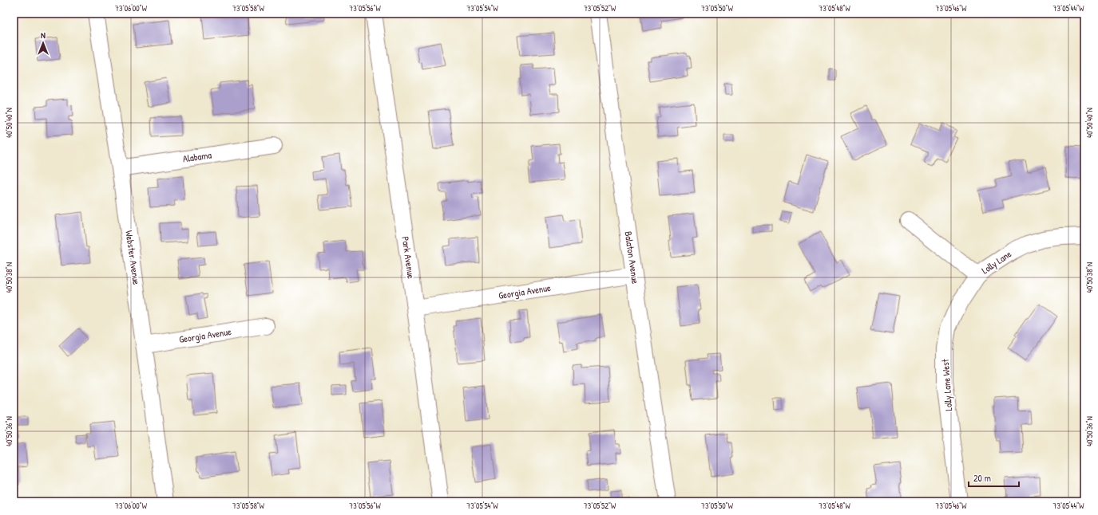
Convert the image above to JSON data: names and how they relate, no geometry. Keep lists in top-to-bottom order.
{
  "streets": {
    "street": [
      "Alabama",
      "Webster Avenue",
      "Park Avenue",
      "Balaton Avenue",
      "Lolly Lane",
      "Georgia Avenue",
      "Lolly Lane West"
    ]
  },
  "crossings": [
    ["Alabama", "Webster Avenue"],
    ["Webster Avenue", "Georgia Avenue"],
    ["Park Avenue", "Georgia Avenue"],
    ["Balaton Avenue", "Georgia Avenue"],
    ["Lolly Lane", "Lolly Lane West"]
  ],
  "scale_bar": "20 m",
  "north": "top",
  "coordinates": [
    "73°06'00\"W",
    "73°05'58\"W",
    "73°05'56\"W",
    "73°05'54\"W",
    "73°05'52\"W",
    "73°05'50\"W",
    "73°05'48\"W",
    "73°05'46\"W",
    "73°05'44\"W",
    "40°50'40\"N",
    "40°50'38\"N",
    "40°50'36\"N"
  ]
}
